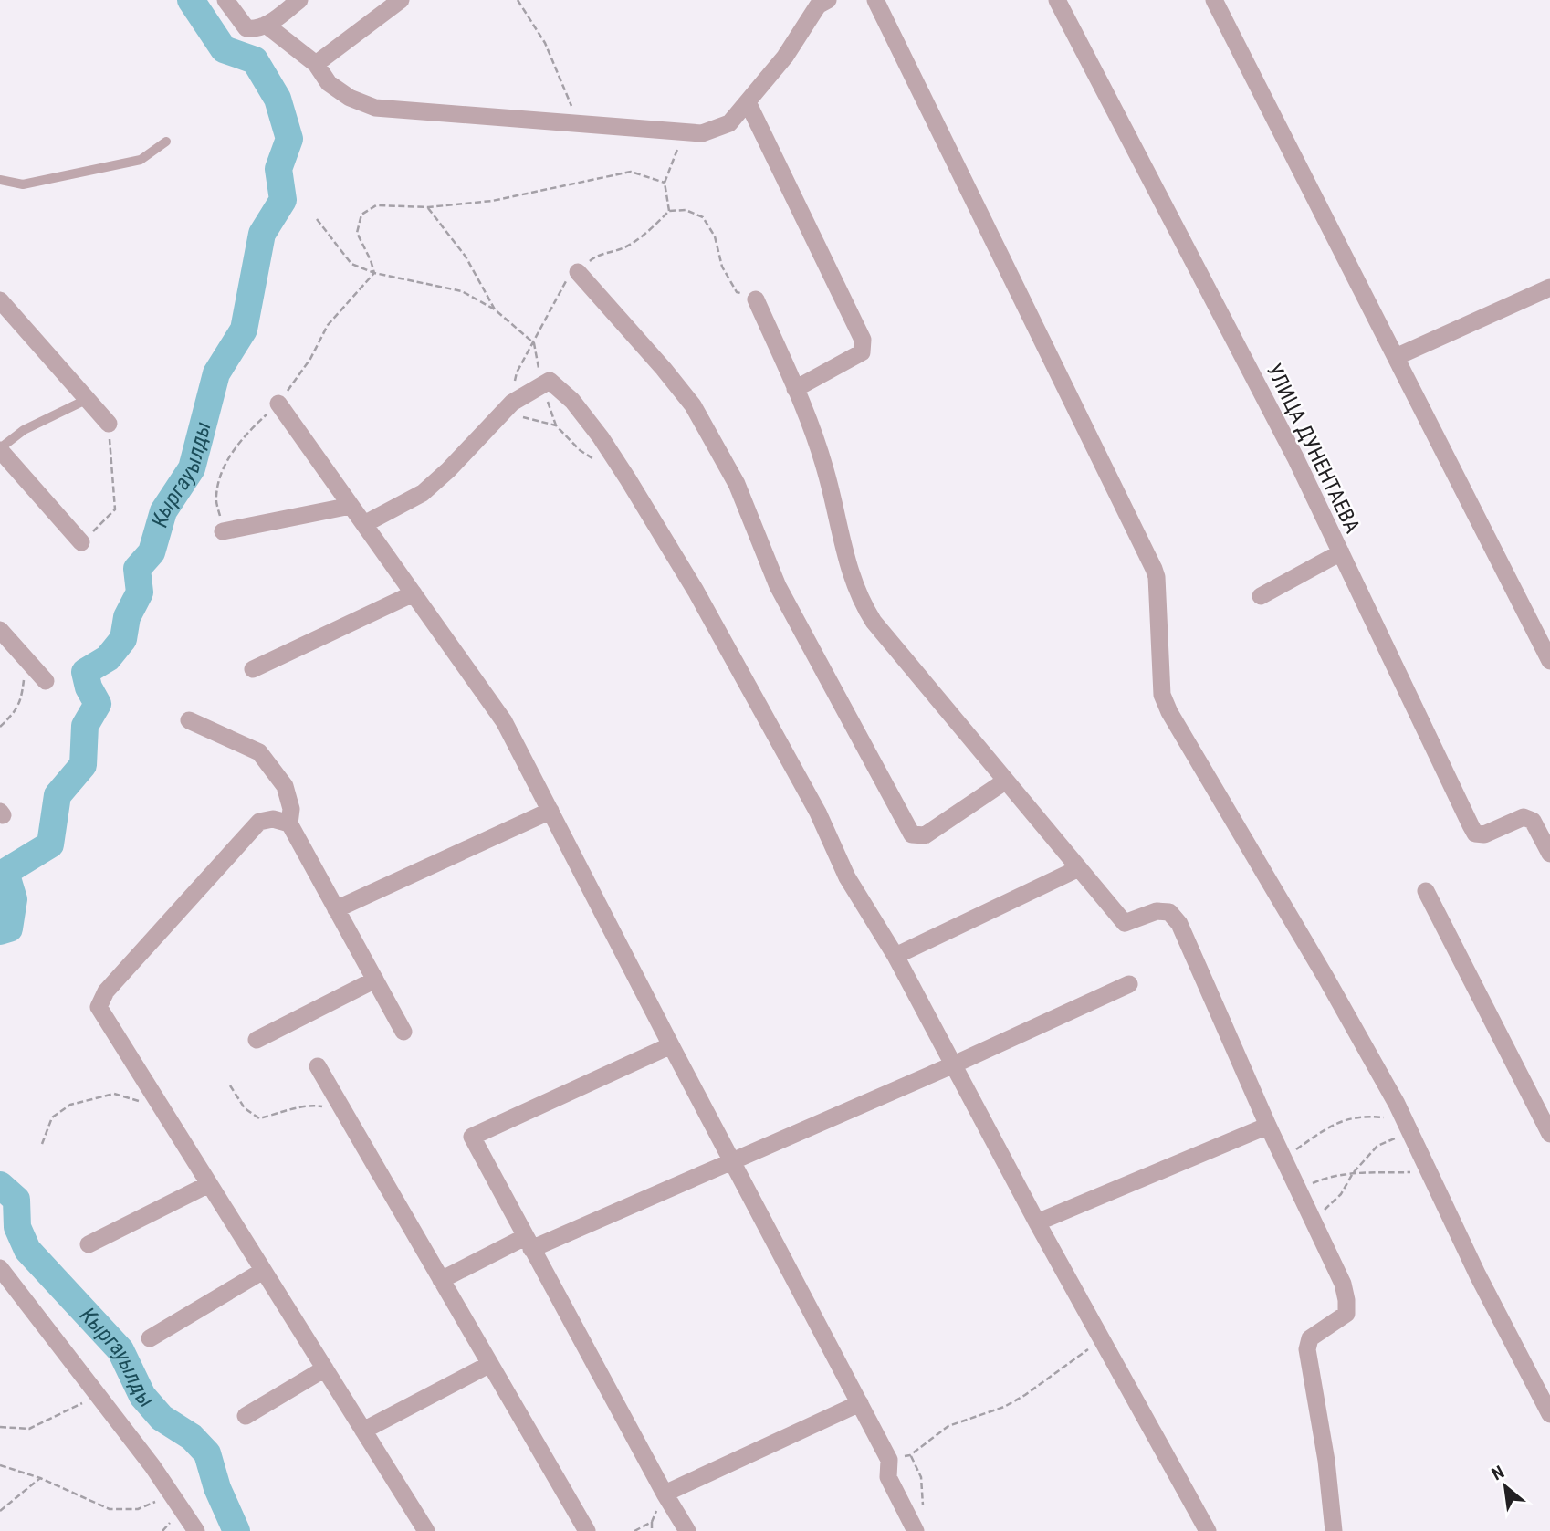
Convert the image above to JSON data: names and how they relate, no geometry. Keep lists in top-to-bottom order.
{
  "streets": {
    "street": ["УЛИЦА ДУНЕНТАЕВА"]
  },
  "water": ["Кыргауылды"],
  "north": "top left"
}
